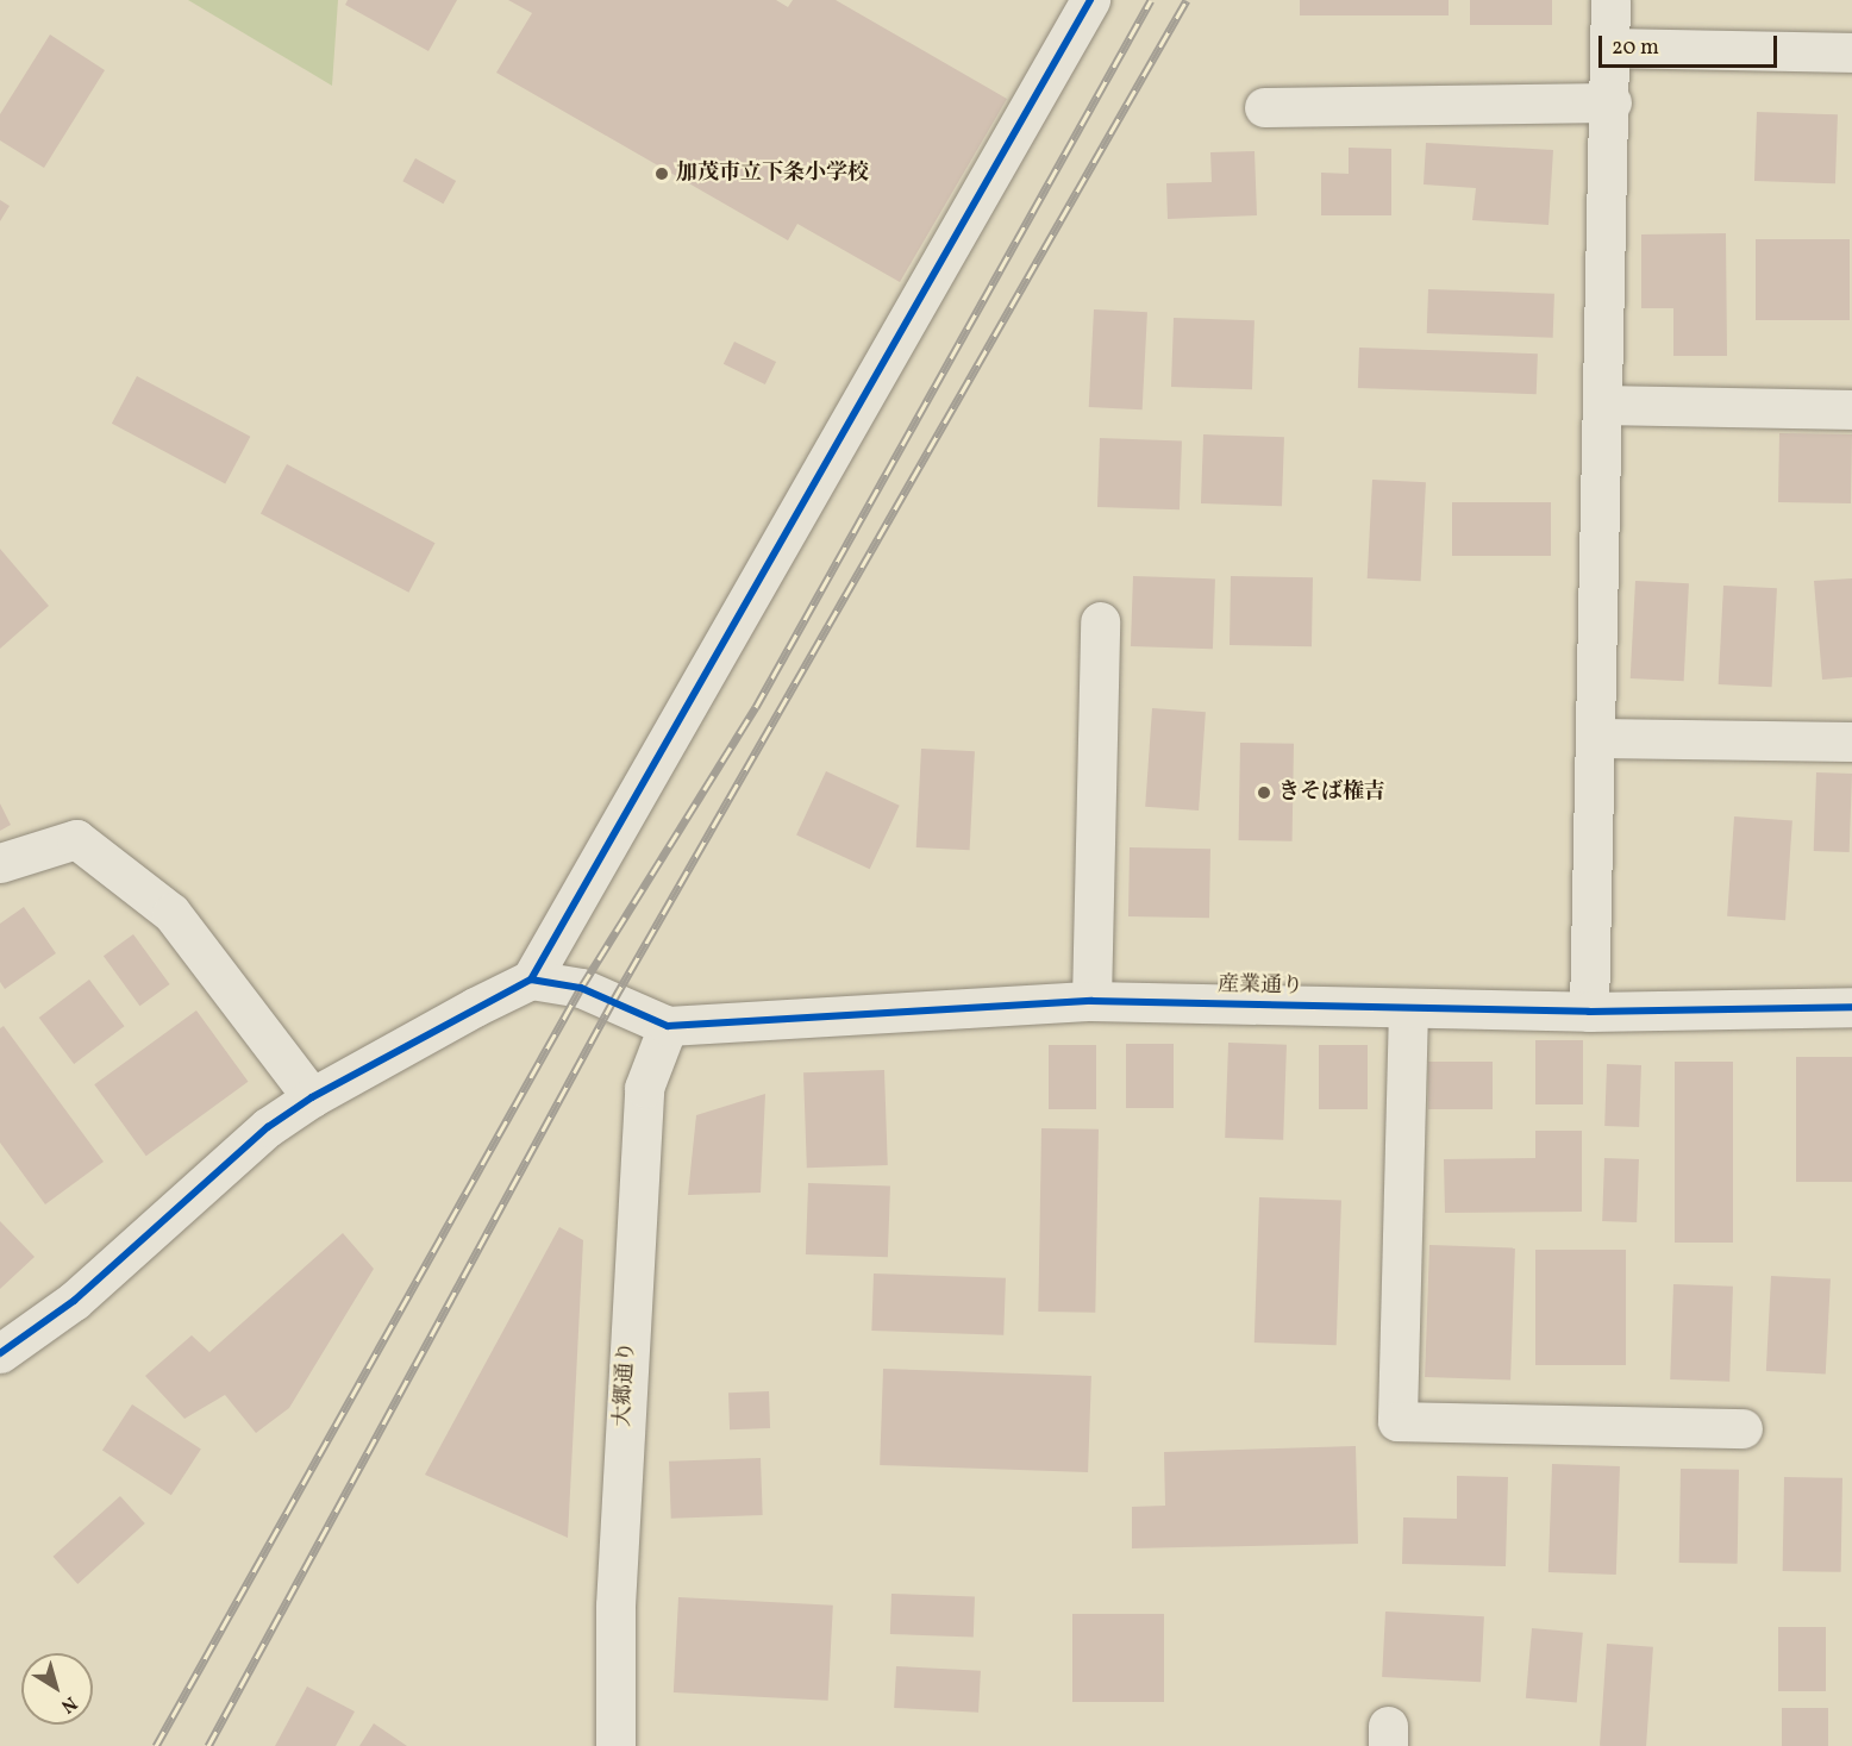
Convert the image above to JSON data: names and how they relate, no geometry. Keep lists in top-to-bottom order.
{
  "streets": {
    "street": ["産業通り", "大郷通り"]
  },
  "crossings": [
    ["産業通り", "大郷通り"]
  ],
  "places": ["加茂市立下条小学校", "きそば権吉"],
  "scale_bar": "20 m",
  "north": "bottom right"
}
